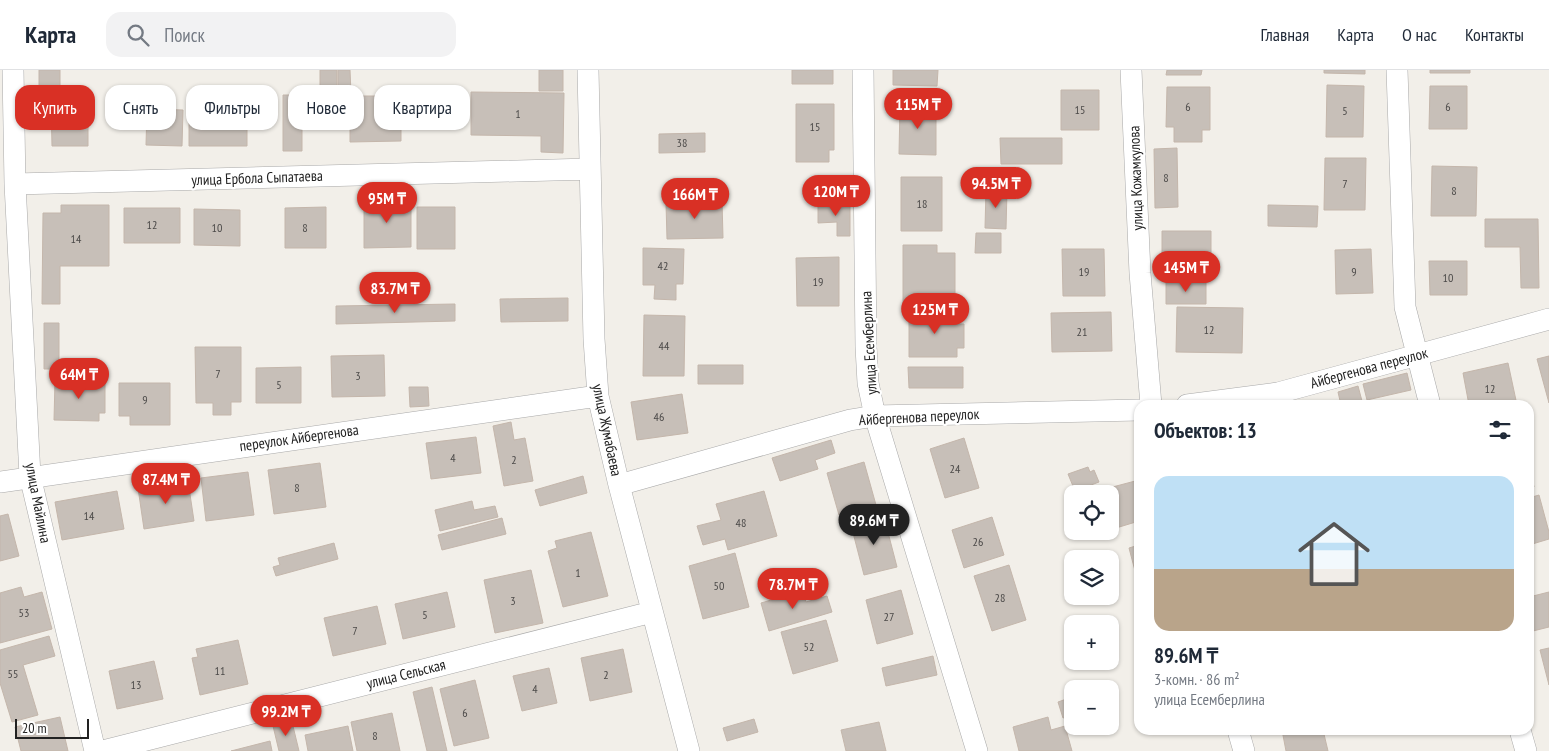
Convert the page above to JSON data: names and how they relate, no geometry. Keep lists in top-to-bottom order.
{
  "streets": {
    "street": [
      "улица Ербола Сыпатаева",
      "улица Кожамкулова",
      "улица Есемберлина",
      "Айбергенова переулок",
      "улица Жумабаева",
      "переулок Айбергенова",
      "улица Майлина",
      "улица Сельская"
    ]
  },
  "crossings": [
    ["улица Ербола Сыпатаева", "улица Жумабаева"],
    ["улица Ербола Сыпатаева", "улица Майлина"],
    ["улица Есемберлина", "Айбергенова переулок"],
    ["Айбергенова переулок", "улица Жумабаева"],
    ["улица Жумабаева", "переулок Айбергенова"],
    ["улица Жумабаева", "улица Сельская"],
    ["переулок Айбергенова", "улица Майлина"]
  ],
  "house_numbers": [
    "6",
    "6",
    "15",
    "5",
    "1",
    "15",
    "38",
    "8",
    "7",
    "8",
    "18",
    "12",
    "10",
    "8",
    "14",
    "42",
    "19",
    "9",
    "10",
    "19",
    "12",
    "21",
    "44",
    "7",
    "3",
    "5",
    "12",
    "9",
    "46",
    "4",
    "2",
    "24",
    "8",
    "14",
    "48",
    "26",
    "1",
    "50",
    "28",
    "3",
    "53",
    "5",
    "27",
    "7",
    "52",
    "11",
    "55",
    "2",
    "13",
    "4",
    "6",
    "8"
  ],
  "scale_bar": "20 m",
  "page": {
    "header": "Карта",
    "search": "Поиск",
    "nav": [
      "Главная",
      "Карта",
      "О нас",
      "Контакты"
    ],
    "chip": [
      "Купить",
      "Снять",
      "Фильтры",
      "Новое",
      "Квартира"
    ],
    "price": [
      "115M ₸",
      "94.5M ₸",
      "120M ₸",
      "166M ₸",
      "95M ₸",
      "145M ₸",
      "83.7M ₸",
      "125M ₸",
      "64M ₸",
      "87.4M ₸",
      "89.6M ₸",
      "78.7M ₸",
      "99.2M ₸"
    ],
    "heading": "Объектов: 13",
    "list": [
      {
        "name": "89.6M ₸",
        "note": "3-комн. · 86 m² · улица Есемберлина"
      }
    ],
    "map_buttons": ["+", "−"],
    "scale": "20 m"
  }
}
